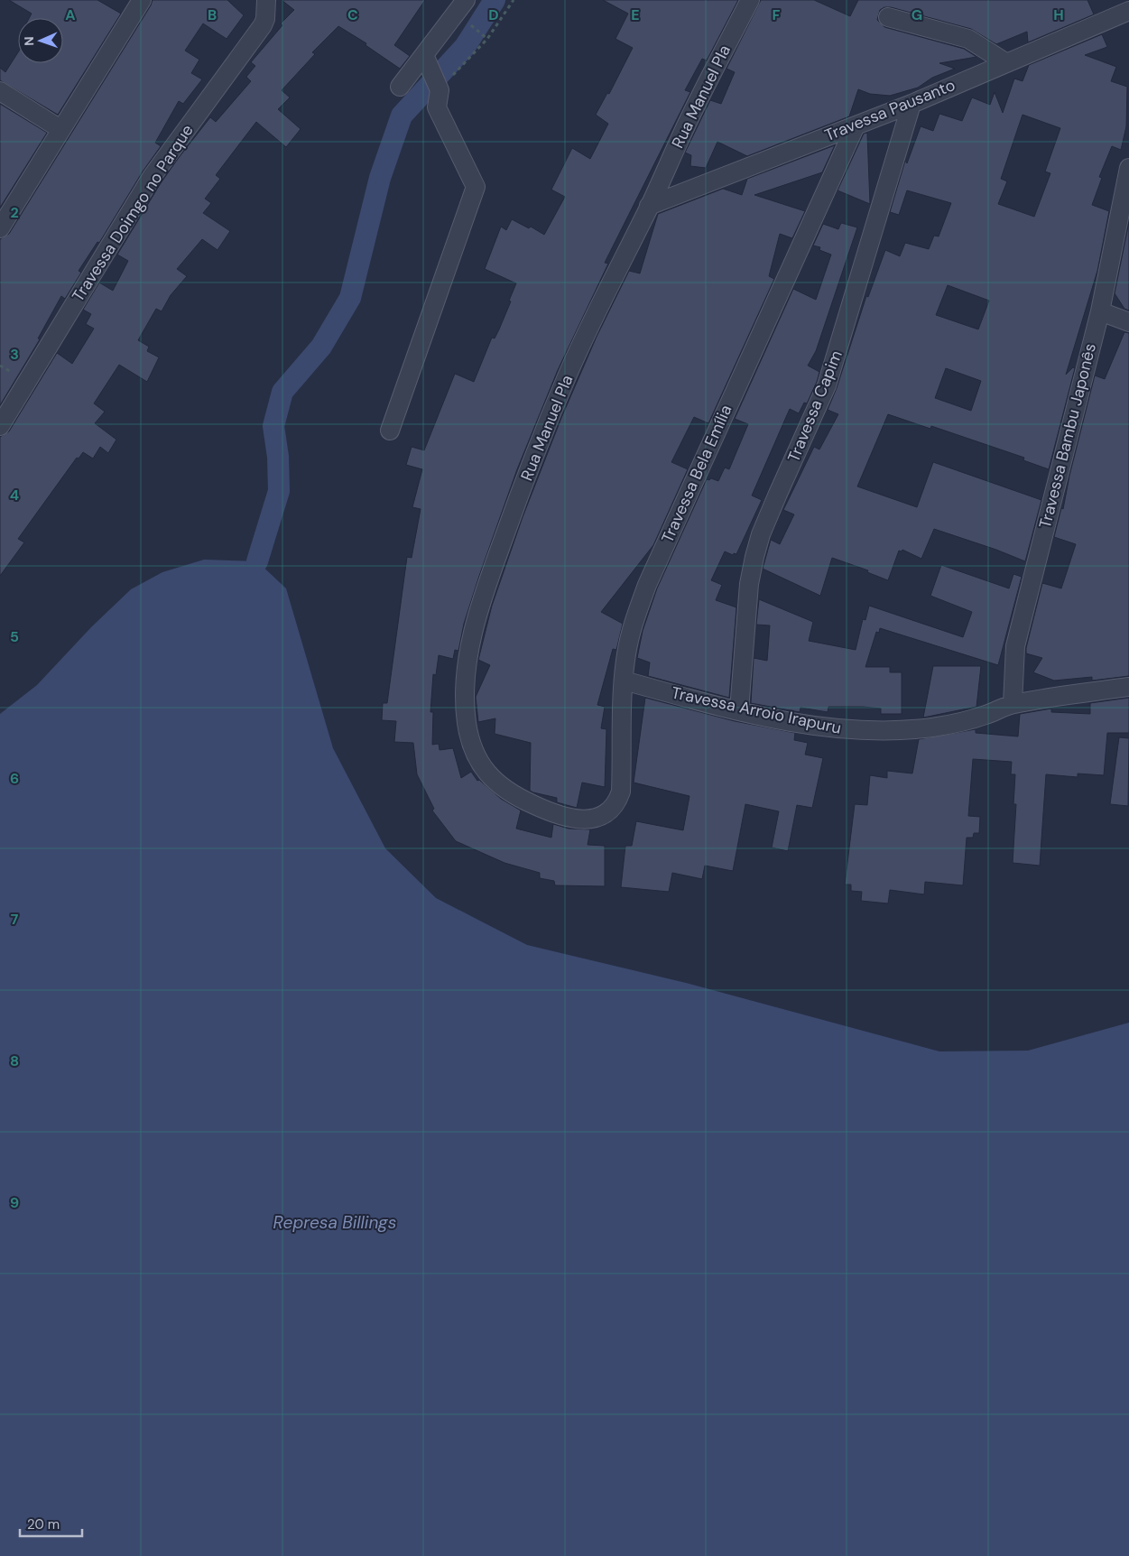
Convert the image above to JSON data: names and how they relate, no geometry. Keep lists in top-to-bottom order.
{
  "streets": {
    "street": [
      "Rua Manuel Pla",
      "Travessa Pausanto",
      "Travessa Doimgo no Parque",
      "Travessa Capim",
      "Travessa Bambu Japonês",
      "Travessa Bela Emília",
      "Travessa Arroio Irapuru"
    ]
  },
  "crossings": [
    ["Rua Manuel Pla", "Travessa Pausanto"],
    ["Rua Manuel Pla", "Travessa Bela Emília"],
    ["Travessa Pausanto", "Travessa Capim"],
    ["Travessa Pausanto", "Travessa Bela Emília"],
    ["Travessa Capim", "Travessa Arroio Irapuru"],
    ["Travessa Bambu Japonês", "Travessa Arroio Irapuru"],
    ["Travessa Bela Emília", "Travessa Arroio Irapuru"]
  ],
  "water": ["Represa Billings"],
  "scale_bar": "20 m",
  "north": "left",
  "grid": {
    "columns": [
      "A",
      "B",
      "C",
      "D",
      "E",
      "F",
      "G",
      "H"
    ],
    "rows": [
      "2",
      "3",
      "4",
      "5",
      "6",
      "7",
      "8",
      "9"
    ]
  }
}
